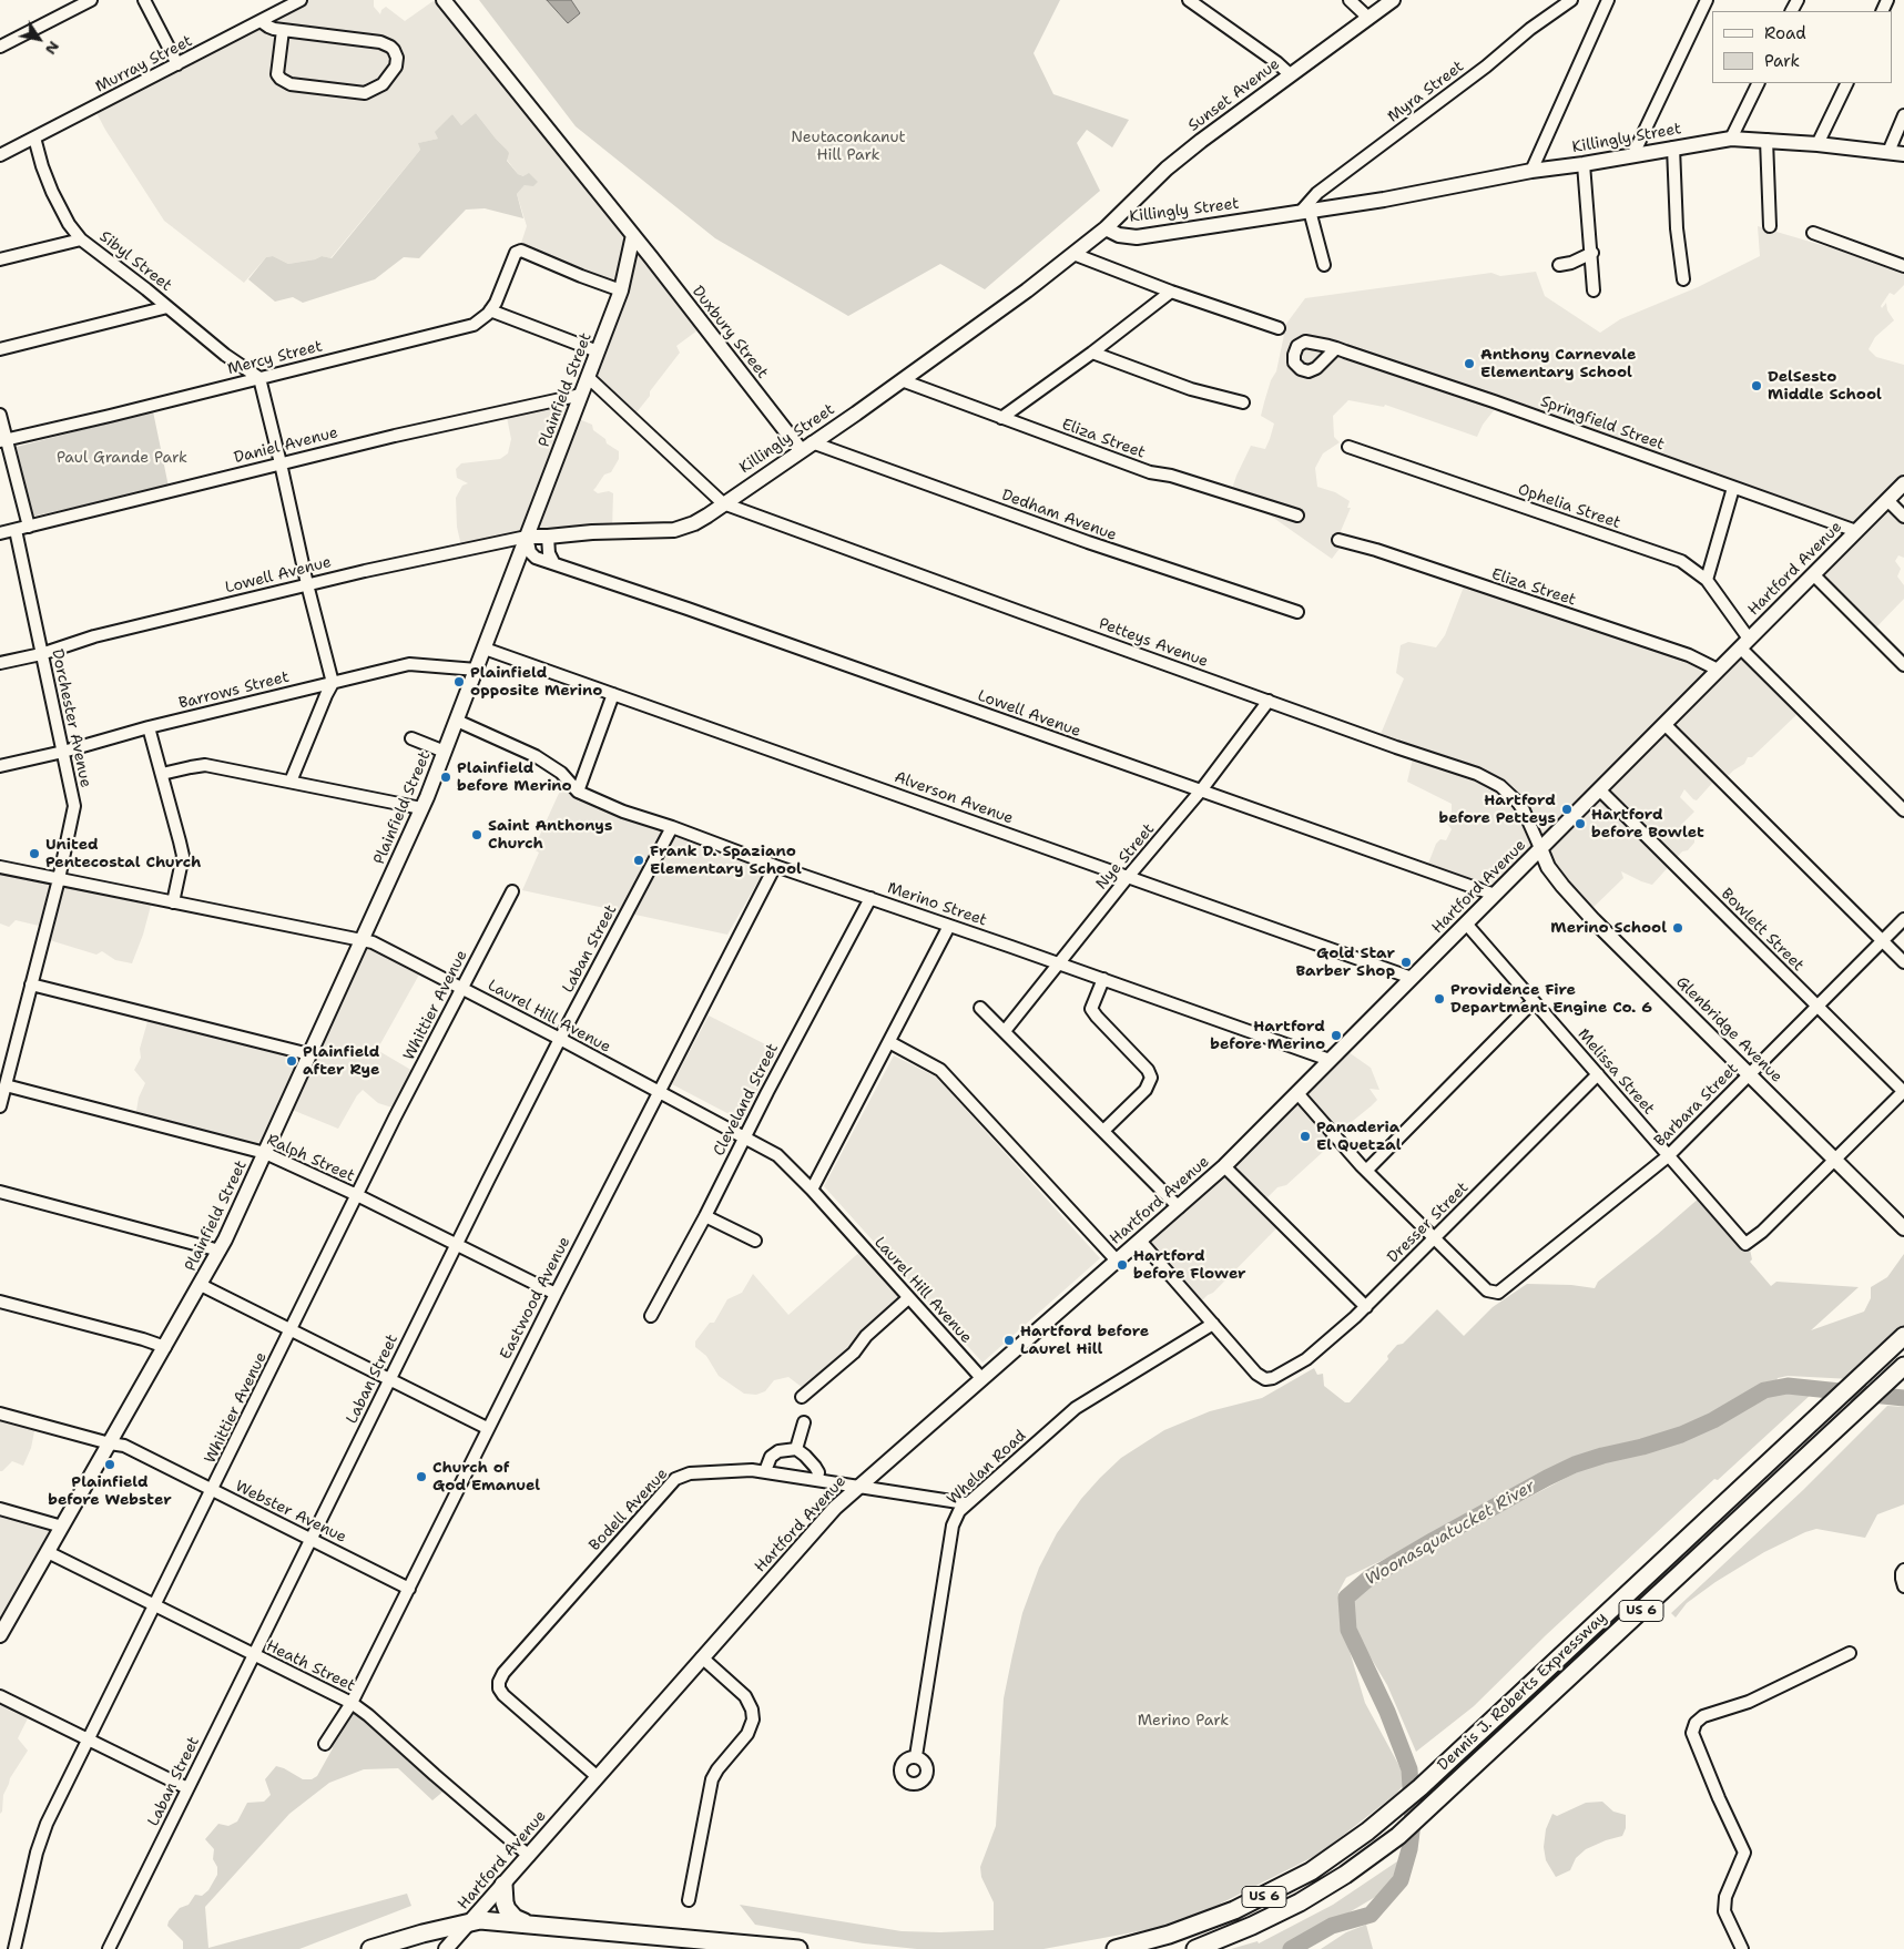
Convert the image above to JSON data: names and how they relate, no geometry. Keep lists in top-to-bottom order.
{
  "streets": {
    "highway": ["US 6", "Dennis J. Roberts Expressway"],
    "main road": [
      "Sunset Avenue",
      "Killingly Street",
      "Duxbury Street",
      "Plainfield Street",
      "Hartford Avenue",
      "Glenbridge Avenue"
    ],
    "street": [
      "Murray Street",
      "Myra Street",
      "Sibyl Street",
      "Mercy Street",
      "Springfield Street",
      "Eliza Street",
      "Daniel Avenue",
      "Ophelia Street",
      "Dedham Avenue",
      "Lowell Avenue",
      "Petteys Avenue",
      "Barrows Street",
      "Dorchester Avenue",
      "Alverson Avenue",
      "Nye Street",
      "Merino Street",
      "Bowlett Street",
      "Laban Street",
      "Whittier Avenue",
      "Laurel Hill Avenue",
      "Melissa Street",
      "Cleveland Street",
      "Barbara Street",
      "Ralph Street",
      "Dresser Street",
      "Eastwood Avenue",
      "Whelan Road",
      "Bodell Avenue",
      "Webster Avenue",
      "Heath Street"
    ]
  },
  "crossings": [
    ["Murray Street", "Sibyl Street"],
    ["Myra Street", "Killingly Street"],
    ["Sunset Avenue", "Killingly Street"],
    ["Killingly Street", "Duxbury Street"],
    ["Killingly Street", "Plainfield Street"],
    ["Killingly Street", "Eliza Street"],
    ["Killingly Street", "Dedham Avenue"],
    ["Killingly Street", "Lowell Avenue"],
    ["Killingly Street", "Petteys Avenue"],
    ["Sibyl Street", "Mercy Street"],
    ["Duxbury Street", "Plainfield Street"],
    ["Duxbury Street", "Dedham Avenue"],
    ["Mercy Street", "Plainfield Street"],
    ["Plainfield Street", "Daniel Avenue"],
    ["Plainfield Street", "Lowell Avenue"],
    ["Plainfield Street", "Barrows Street"],
    ["Plainfield Street", "Alverson Avenue"],
    ["Plainfield Street", "Merino Street"],
    ["Plainfield Street", "Laurel Hill Avenue"],
    ["Plainfield Street", "Ralph Street"],
    ["Plainfield Street", "Webster Avenue"],
    ["Plainfield Street", "Heath Street"],
    ["Springfield Street", "Hartford Avenue"],
    ["Eliza Street", "Hartford Avenue"],
    ["Daniel Avenue", "Dorchester Avenue"],
    ["Ophelia Street", "Hartford Avenue"],
    ["Hartford Avenue", "Lowell Avenue"],
    ["Hartford Avenue", "Petteys Avenue"],
    ["Hartford Avenue", "Alverson Avenue"],
    ["Hartford Avenue", "Merino Street"],
    ["Hartford Avenue", "Bowlett Street"],
    ["Hartford Avenue", "Laurel Hill Avenue"],
    ["Hartford Avenue", "Glenbridge Avenue"],
    ["Hartford Avenue", "Melissa Street"],
    ["Hartford Avenue", "Bodell Avenue"],
    ["Hartford Avenue", "Heath Street"],
    ["Lowell Avenue", "Dorchester Avenue"],
    ["Lowell Avenue", "Nye Street"],
    ["Petteys Avenue", "Nye Street"],
    ["Petteys Avenue", "Glenbridge Avenue"],
    ["Barrows Street", "Dorchester Avenue"],
    ["Dorchester Avenue", "Laurel Hill Avenue"],
    ["Dorchester Avenue", "Ralph Street"],
    ["Alverson Avenue", "Nye Street"],
    ["Nye Street", "Merino Street"],
    ["Merino Street", "Laban Street"],
    ["Merino Street", "Cleveland Street"],
    ["Merino Street", "Eastwood Avenue"],
    ["Bowlett Street", "Barbara Street"],
    ["Laban Street", "Laurel Hill Avenue"],
    ["Laban Street", "Ralph Street"],
    ["Laban Street", "Webster Avenue"],
    ["Laban Street", "Heath Street"],
    ["Whittier Avenue", "Laurel Hill Avenue"],
    ["Whittier Avenue", "Ralph Street"],
    ["Whittier Avenue", "Webster Avenue"],
    ["Whittier Avenue", "Heath Street"],
    ["Laurel Hill Avenue", "Cleveland Street"],
    ["Laurel Hill Avenue", "Eastwood Avenue"],
    ["Glenbridge Avenue", "Melissa Street"],
    ["Glenbridge Avenue", "Barbara Street"],
    ["Melissa Street", "Barbara Street"],
    ["Melissa Street", "Dresser Street"],
    ["Barbara Street", "Dresser Street"],
    ["Ralph Street", "Eastwood Avenue"],
    ["Dresser Street", "Whelan Road"],
    ["Eastwood Avenue", "Webster Avenue"],
    ["Eastwood Avenue", "Heath Street"],
    ["Whelan Road", "Bodell Avenue"]
  ],
  "water": ["Woonasquatucket River"],
  "parks": ["Neutaconkanut Hill Park", "Paul Grande Park", "Merino Park"],
  "places": [
    "Anthony Carnevale Elementary School",
    "DelSesto Middle School",
    "Plainfield opposite Merino",
    "Plainfield before Merino",
    "Hartford before Petteys",
    "Hartford before Bowlet",
    "Saint Anthonys Church",
    "United Pentecostal Church",
    "Frank D. Spaziano Elementary School",
    "Merino School",
    "Gold Star Barber Shop",
    "Providence Fire Department Engine Co. 6",
    "Hartford before Merino",
    "Plainfield after Rye",
    "Panaderia El Quetzal",
    "Hartford before Flower",
    "Hartford before Laurel Hill",
    "Plainfield before Webster",
    "Church of God Emanuel"
  ],
  "legend": ["Road", "Park"],
  "north": "bottom right"
}
